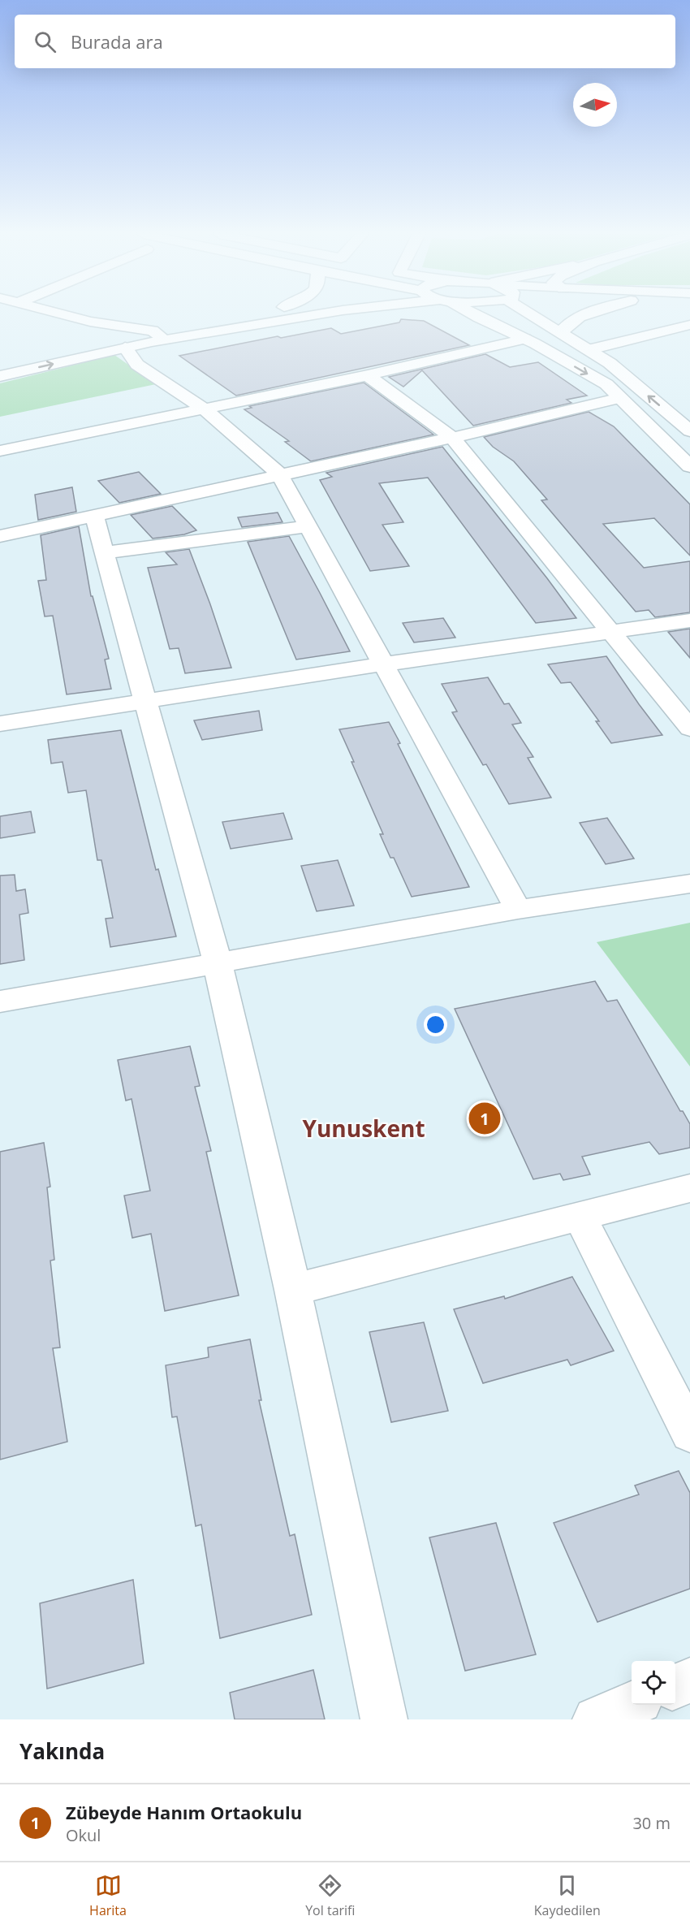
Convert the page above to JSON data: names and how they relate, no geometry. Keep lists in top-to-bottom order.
{
  "districts": ["Yunuskent"],
  "north": "right",
  "page": {
    "search": "Burada ara",
    "pins": "1",
    "heading": "Yakında",
    "list": [
      {
        "mark": "1",
        "name": "Zübeyde Hanım Ortaokulu",
        "note": "Okul",
        "value": "30 m"
      }
    ],
    "nav": ["Harita", "Yol tarifi", "Kaydedilen"]
  }
}
